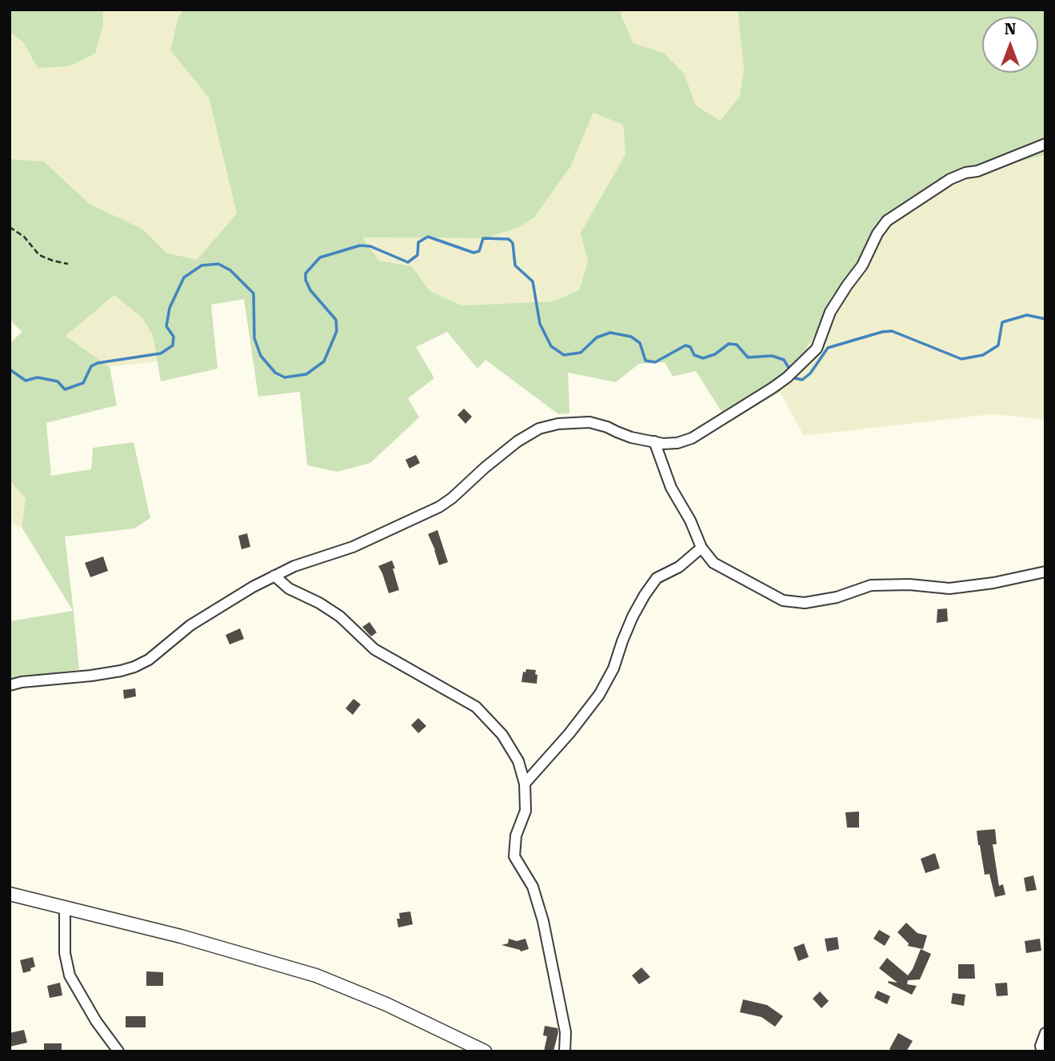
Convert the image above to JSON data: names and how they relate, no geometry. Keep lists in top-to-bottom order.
{
  "north": "top"
}
